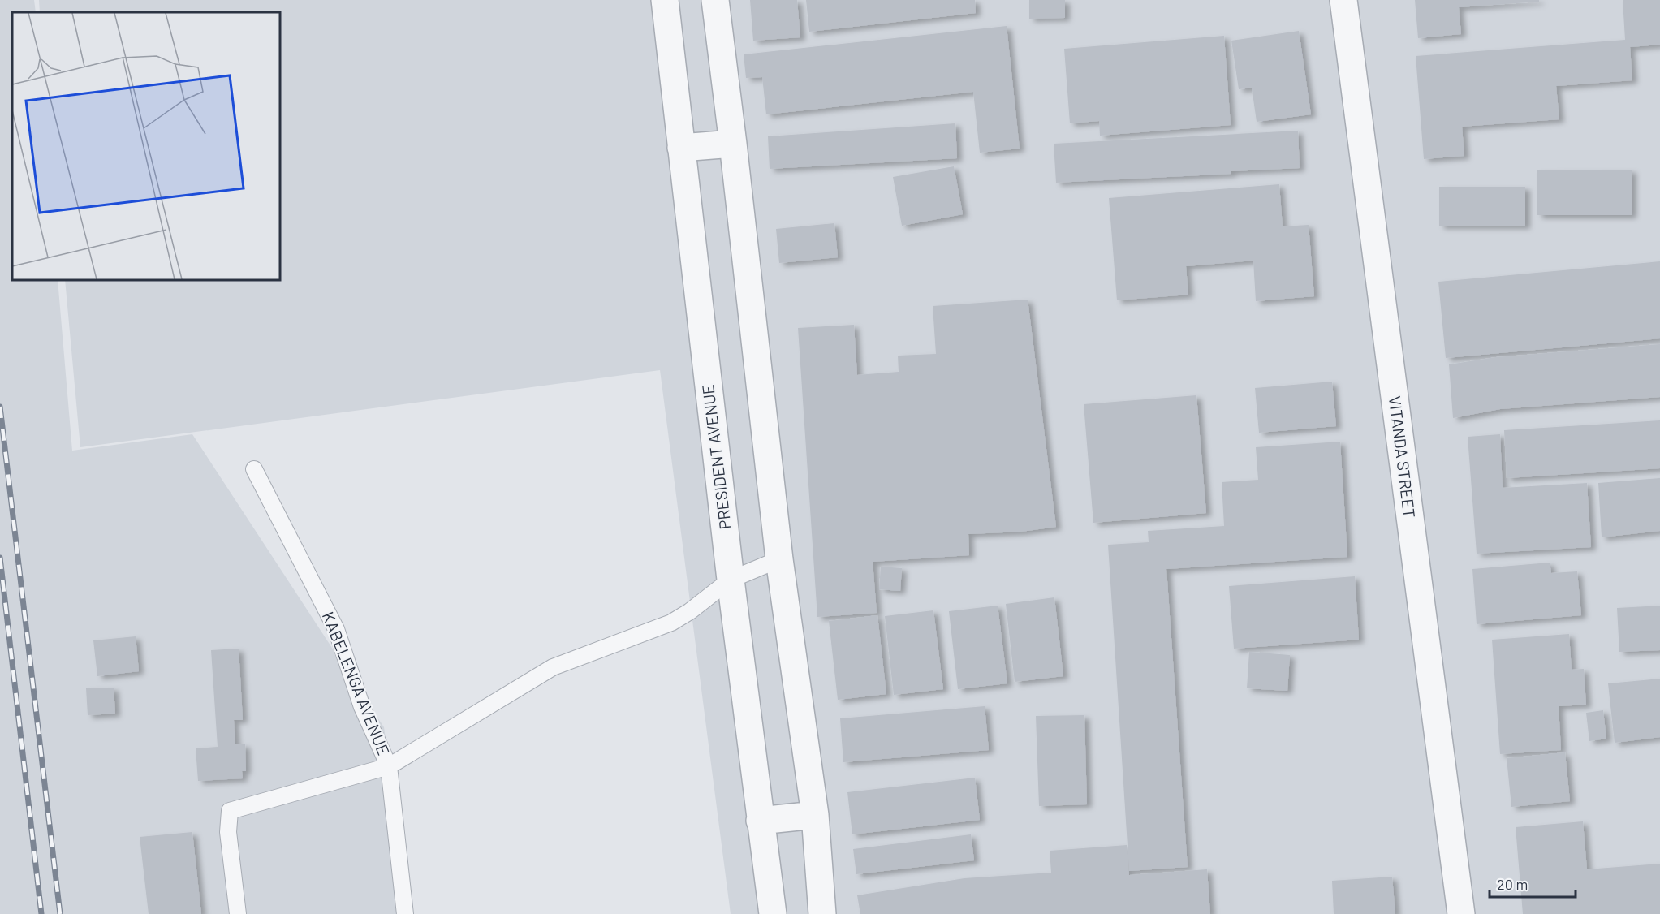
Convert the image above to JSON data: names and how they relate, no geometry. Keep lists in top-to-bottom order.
{
  "streets": {
    "street": ["PRESIDENT AVENUE", "VITANDA STREET"],
    "lane": ["KABELENGA AVENUE"]
  },
  "scale_bar": "20 m"
}
